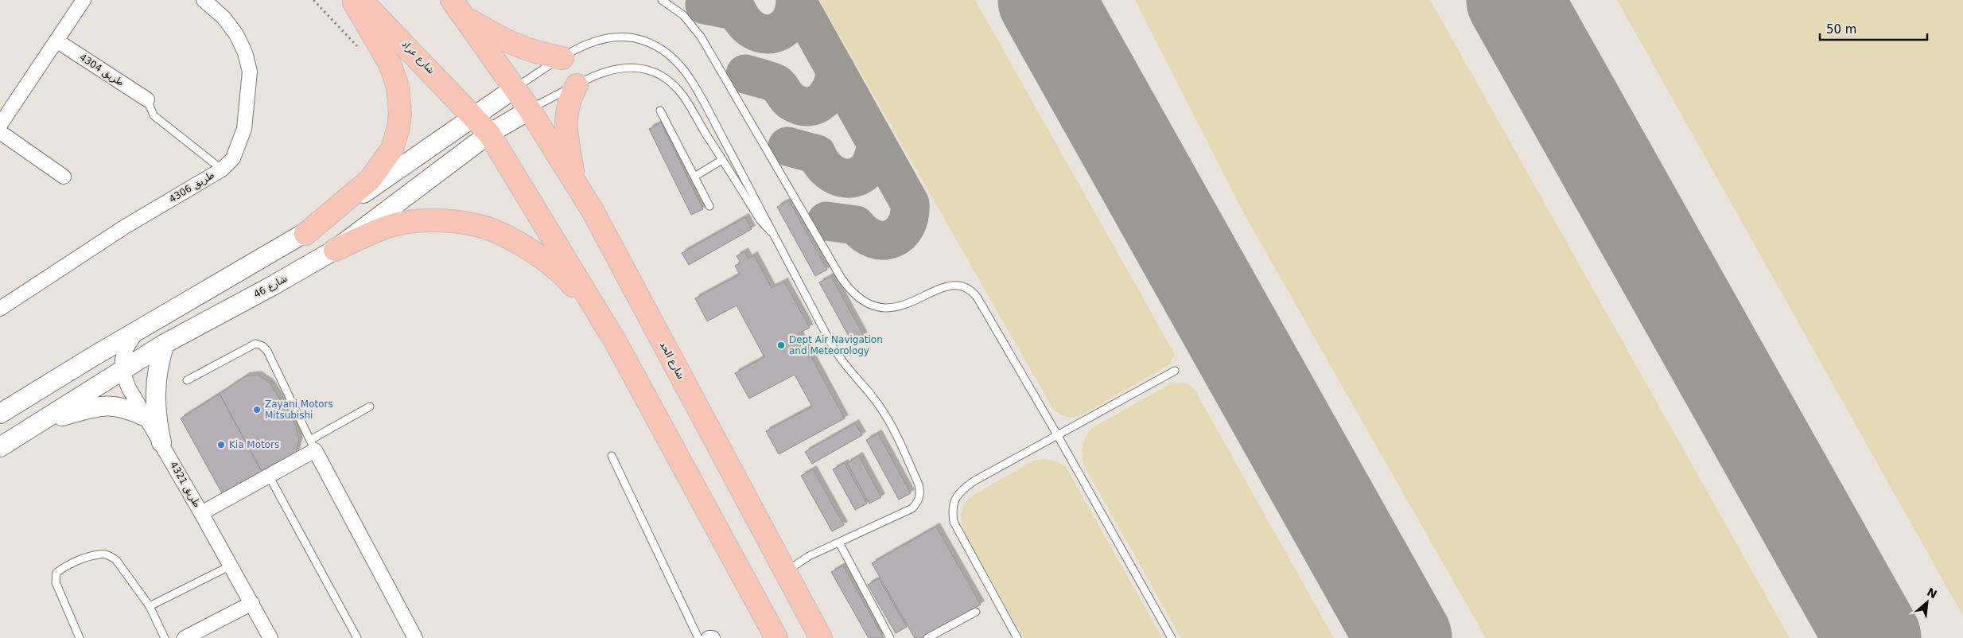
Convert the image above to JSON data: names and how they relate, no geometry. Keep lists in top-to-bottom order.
{
  "streets": {
    "main road": ["شارع عراد", "شارع 46", "شارع الحد"],
    "street": ["طريق 4304", "طريق 4306", "طريق 4321"]
  },
  "crossings": [
    ["شارع 46", "شارع الحد"],
    ["شارع 46", "طريق 4321"]
  ],
  "places": ["Dept Air Navigation and Meteorology", "Zayani Motors Mitsubishi", "Kia Motors"],
  "scale_bar": "50 m",
  "north": "top right"
}
